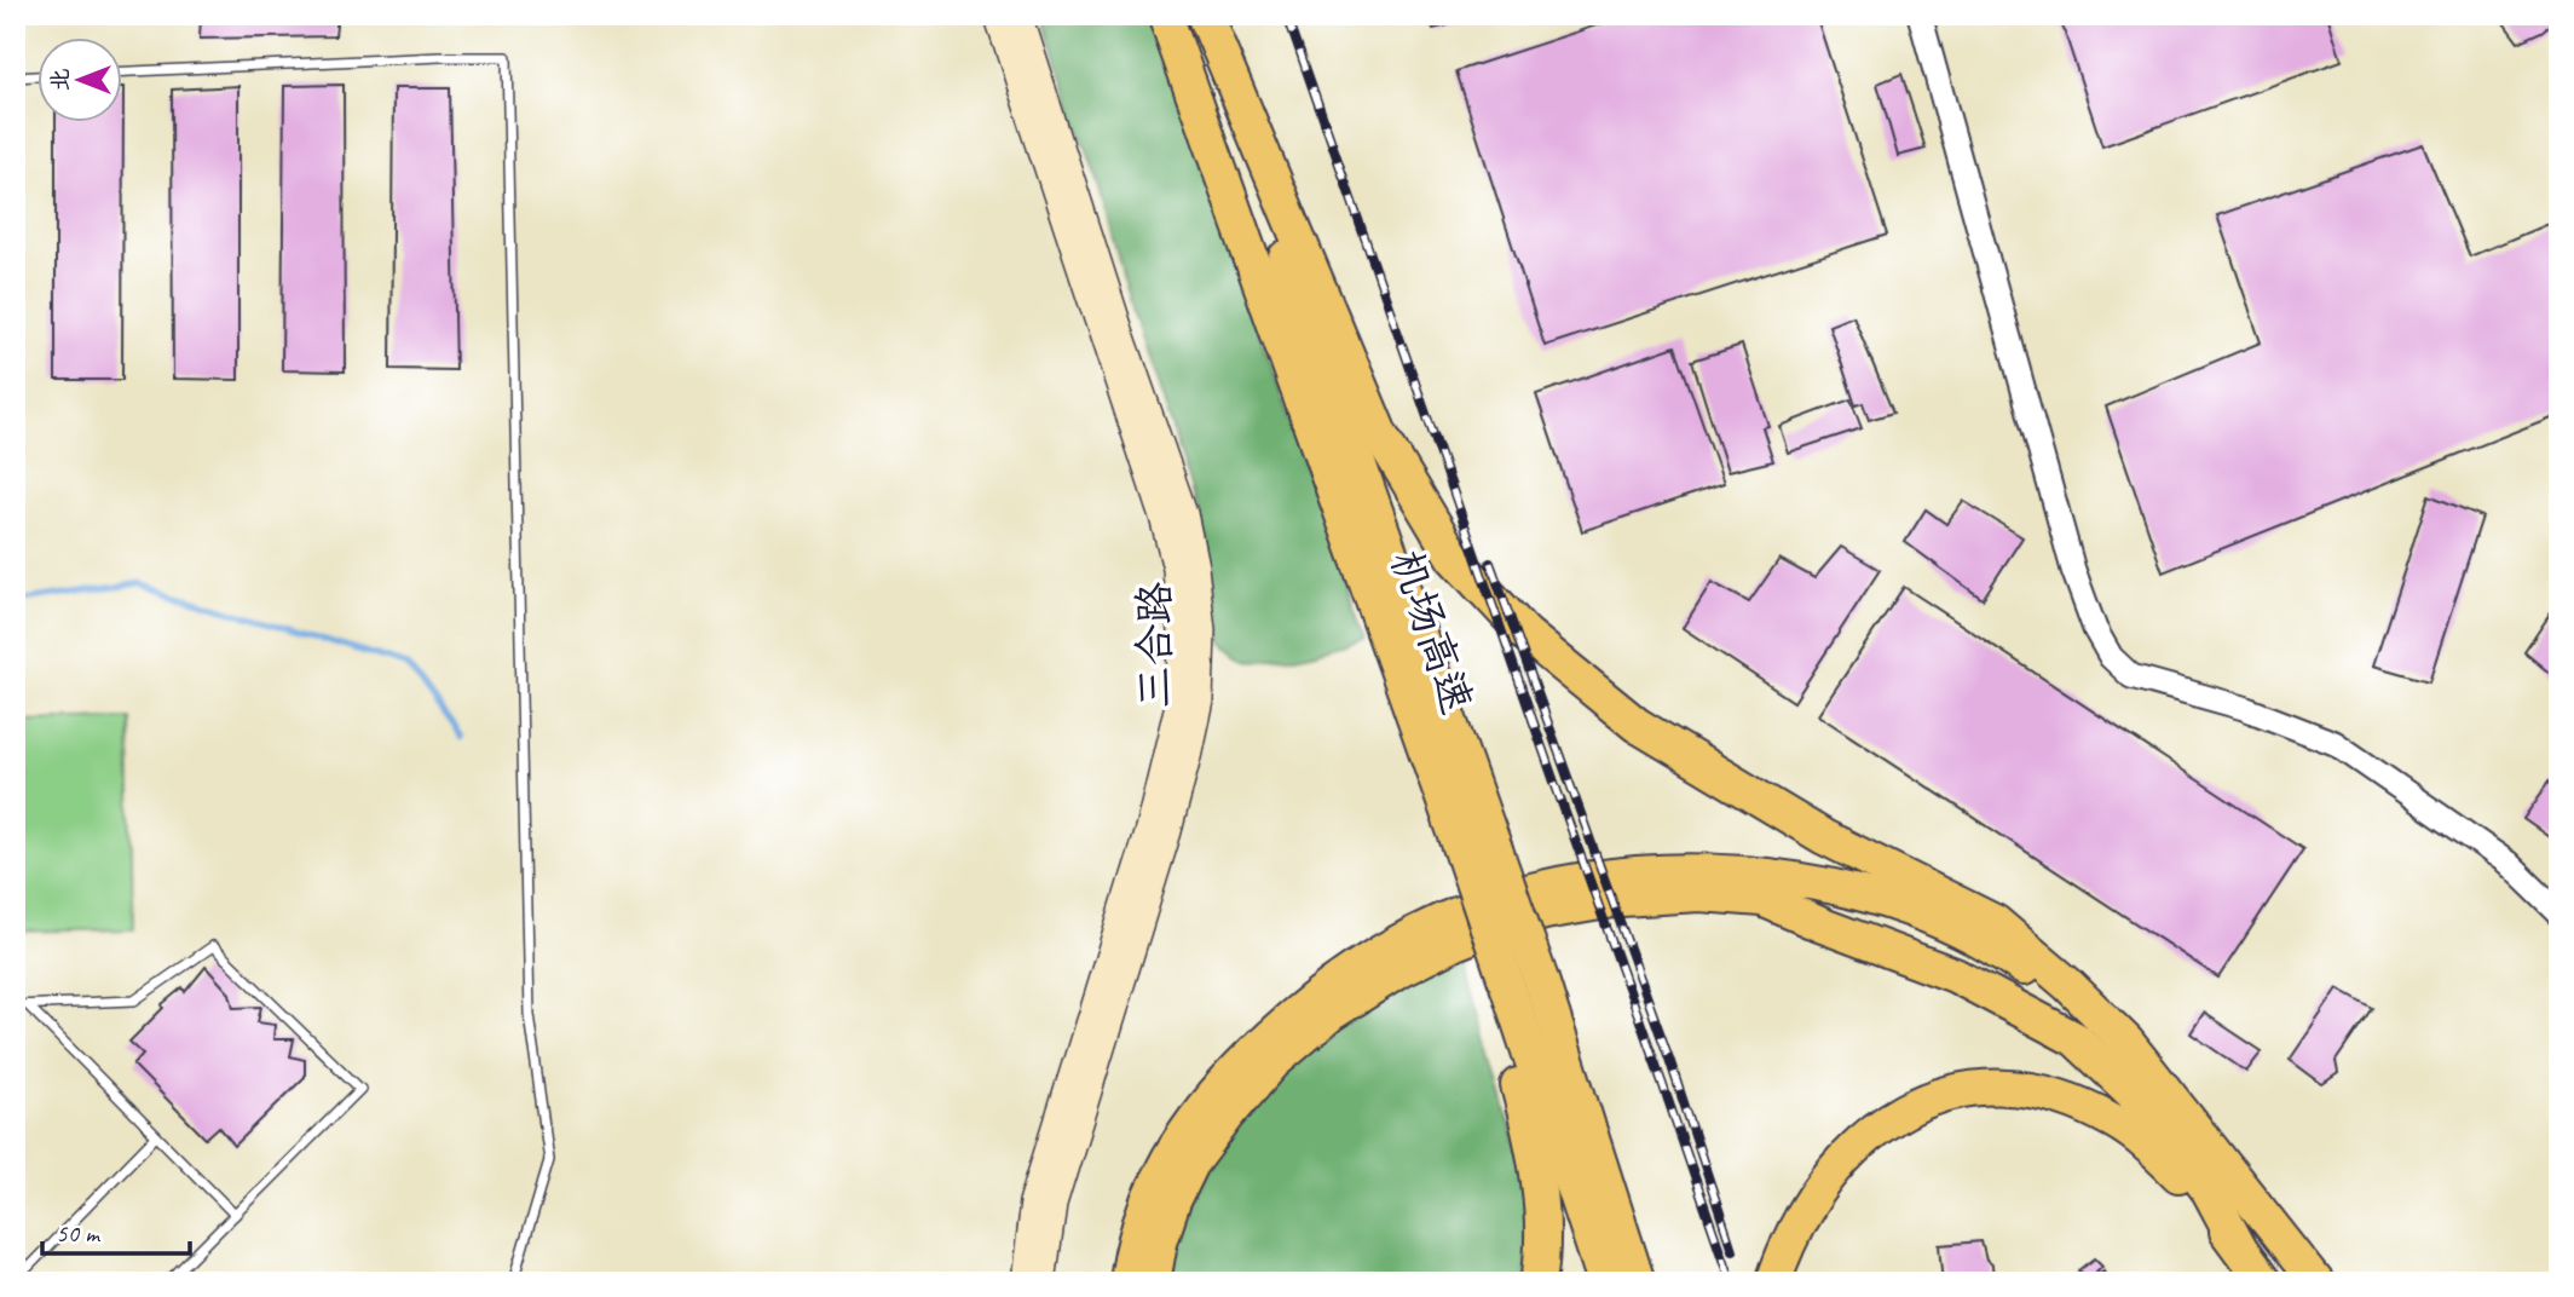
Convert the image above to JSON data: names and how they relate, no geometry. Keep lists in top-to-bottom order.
{
  "streets": {
    "highway": ["机场高速"],
    "main road": ["三合路"]
  },
  "scale_bar": "50 m",
  "north": "left"
}
